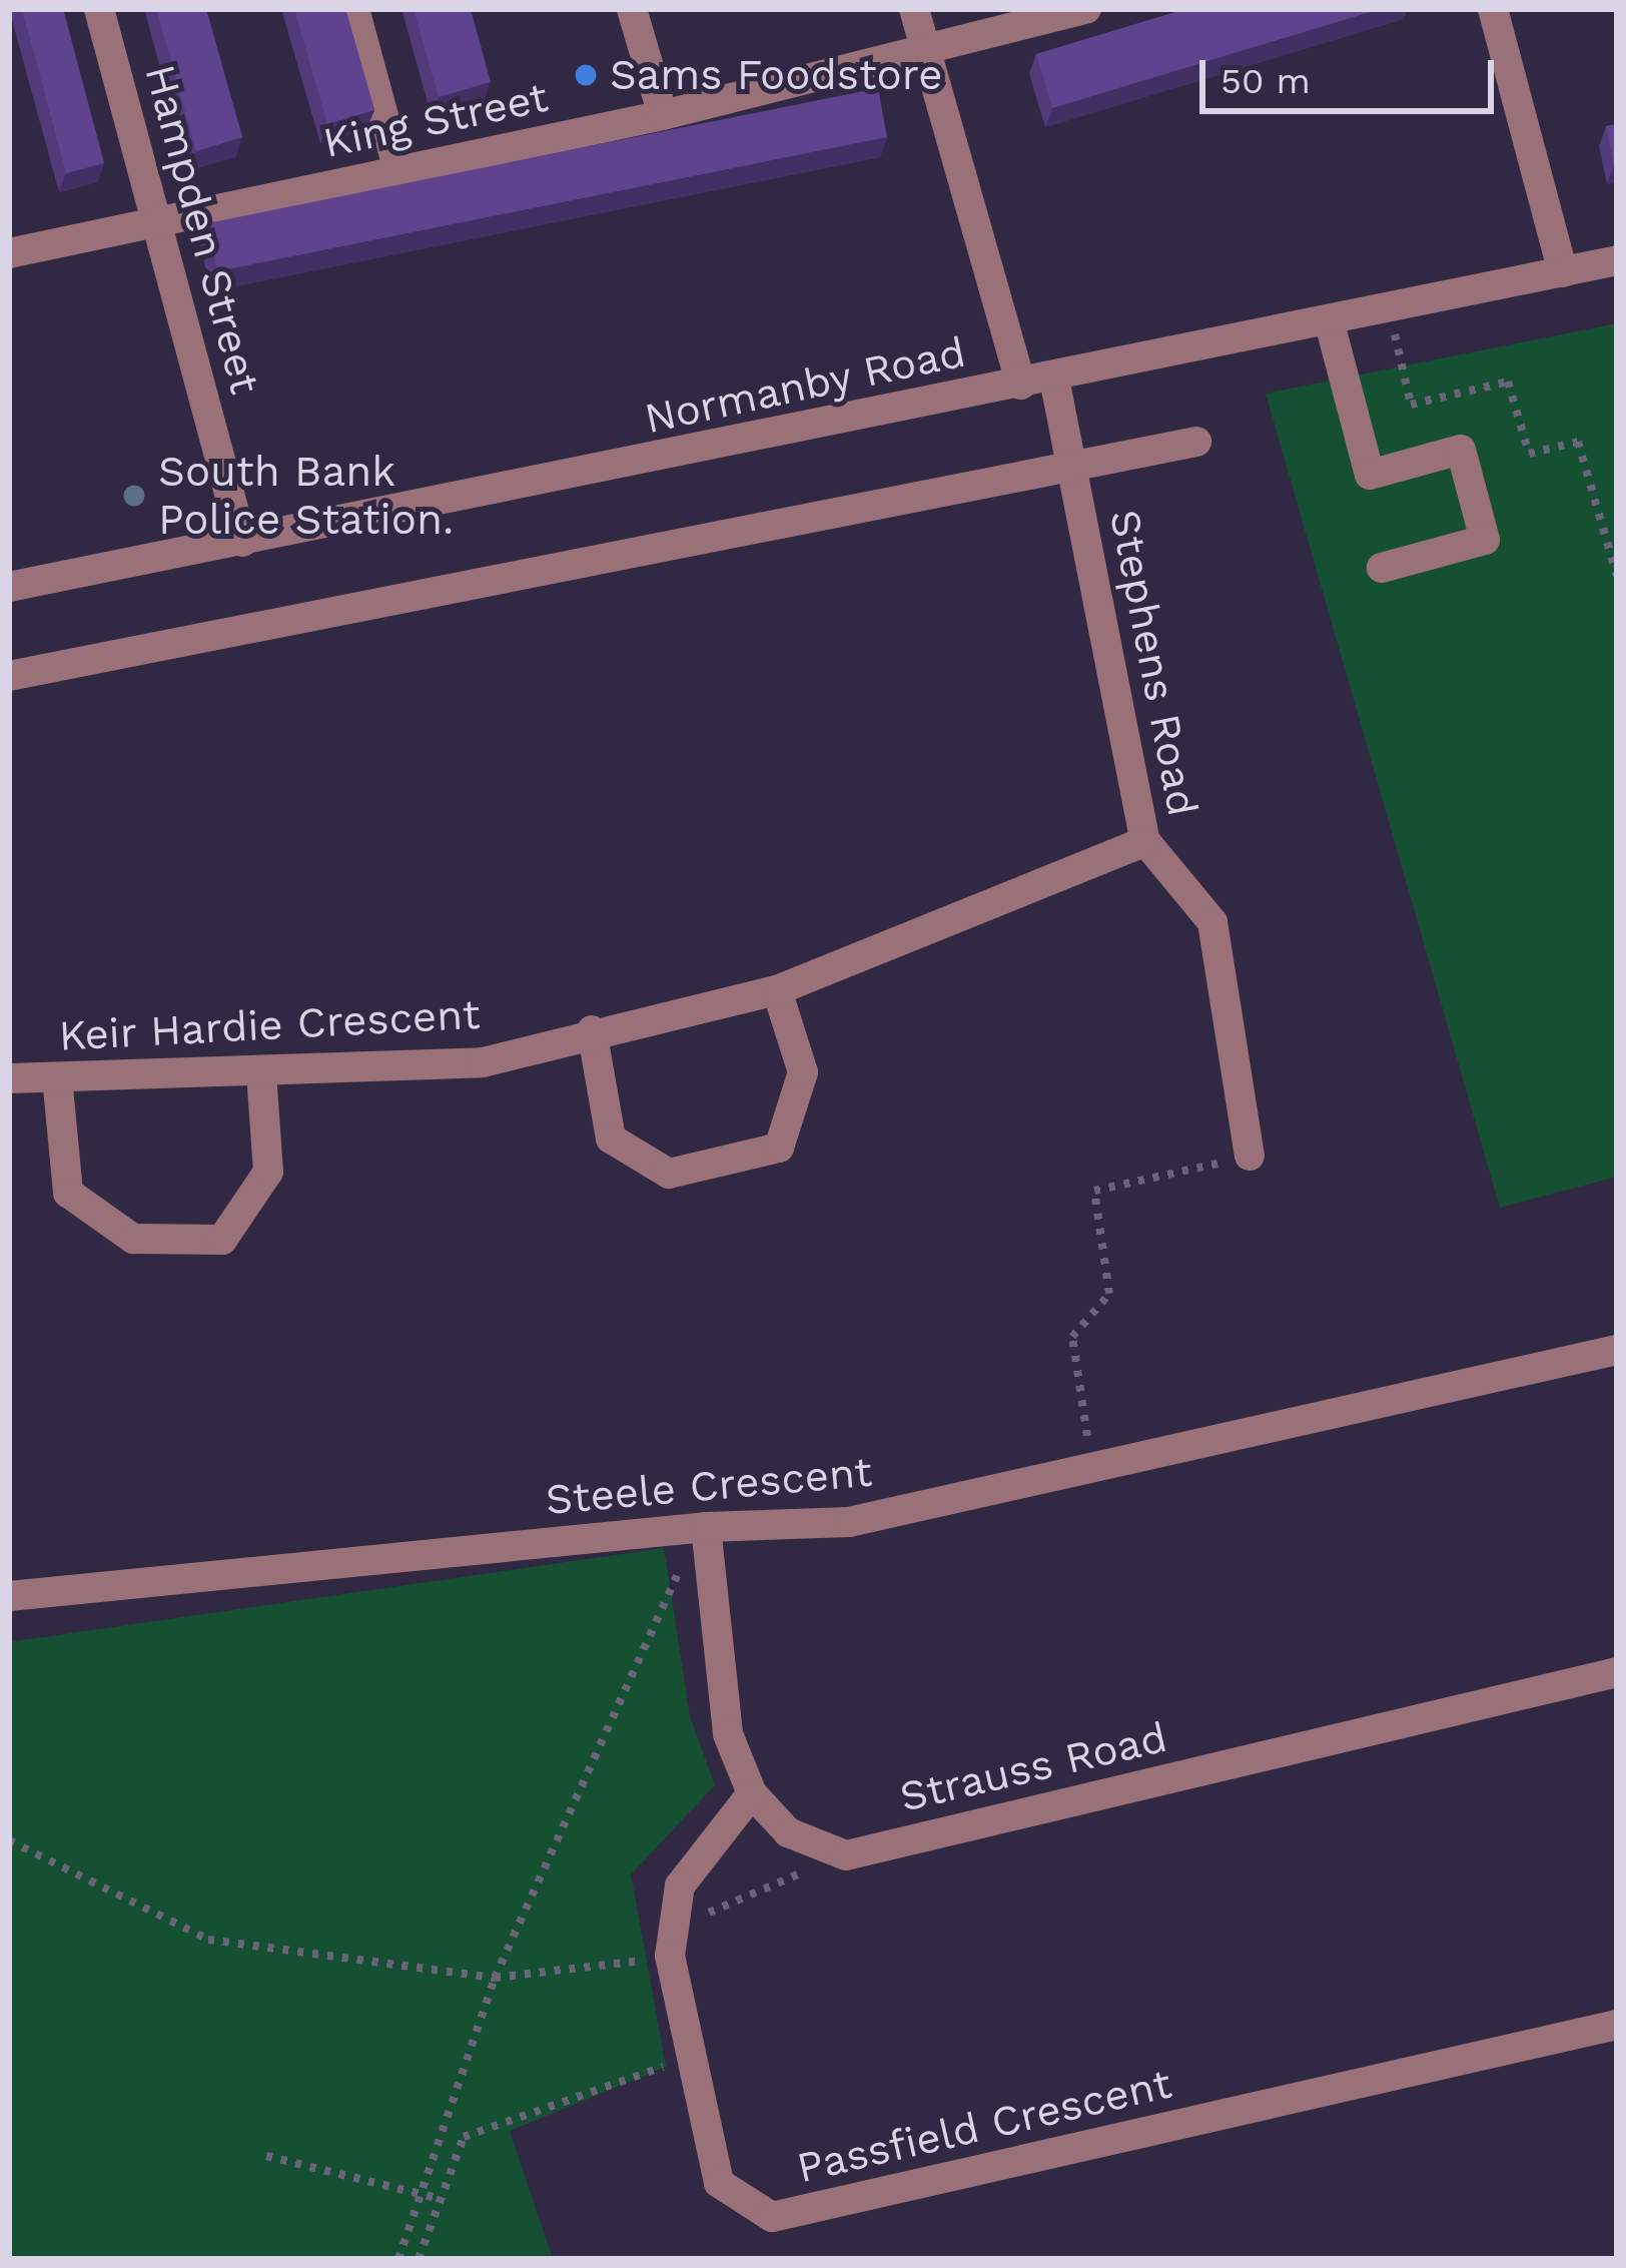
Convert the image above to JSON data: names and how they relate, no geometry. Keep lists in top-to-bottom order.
{
  "streets": {
    "street": [
      "King Street",
      "Hampden Street",
      "Normanby Road",
      "Stephens Road",
      "Keir Hardie Crescent",
      "Steele Crescent",
      "Strauss Road",
      "Passfield Crescent"
    ]
  },
  "crossings": [
    ["King Street", "Hampden Street"],
    ["Hampden Street", "Normanby Road"],
    ["Normanby Road", "Stephens Road"],
    ["Stephens Road", "Keir Hardie Crescent"]
  ],
  "places": ["Sams Foodstore", "South Bank Police Station."],
  "scale_bar": "50 m"
}
